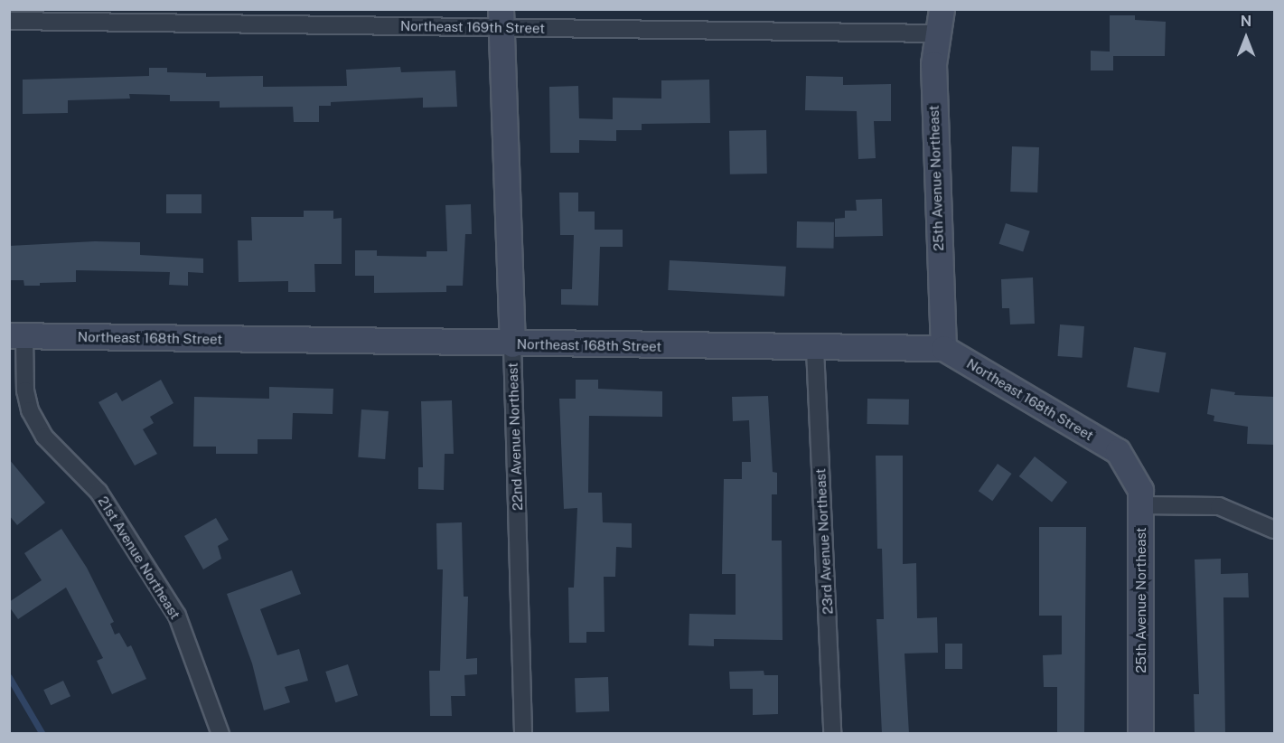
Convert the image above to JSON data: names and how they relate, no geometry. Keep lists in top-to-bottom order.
{
  "streets": {
    "street": [
      "Northeast 169th Street",
      "25th Avenue Northeast",
      "Northeast 168th Street",
      "22nd Avenue Northeast",
      "23rd Avenue Northeast",
      "21st Avenue Northeast"
    ]
  },
  "crossings": [
    ["Northeast 169th Street", "25th Avenue Northeast"],
    ["Northeast 169th Street", "22nd Avenue Northeast"],
    ["25th Avenue Northeast", "Northeast 168th Street"],
    ["Northeast 168th Street", "22nd Avenue Northeast"],
    ["Northeast 168th Street", "23rd Avenue Northeast"],
    ["Northeast 168th Street", "21st Avenue Northeast"]
  ],
  "north": "top"
}
